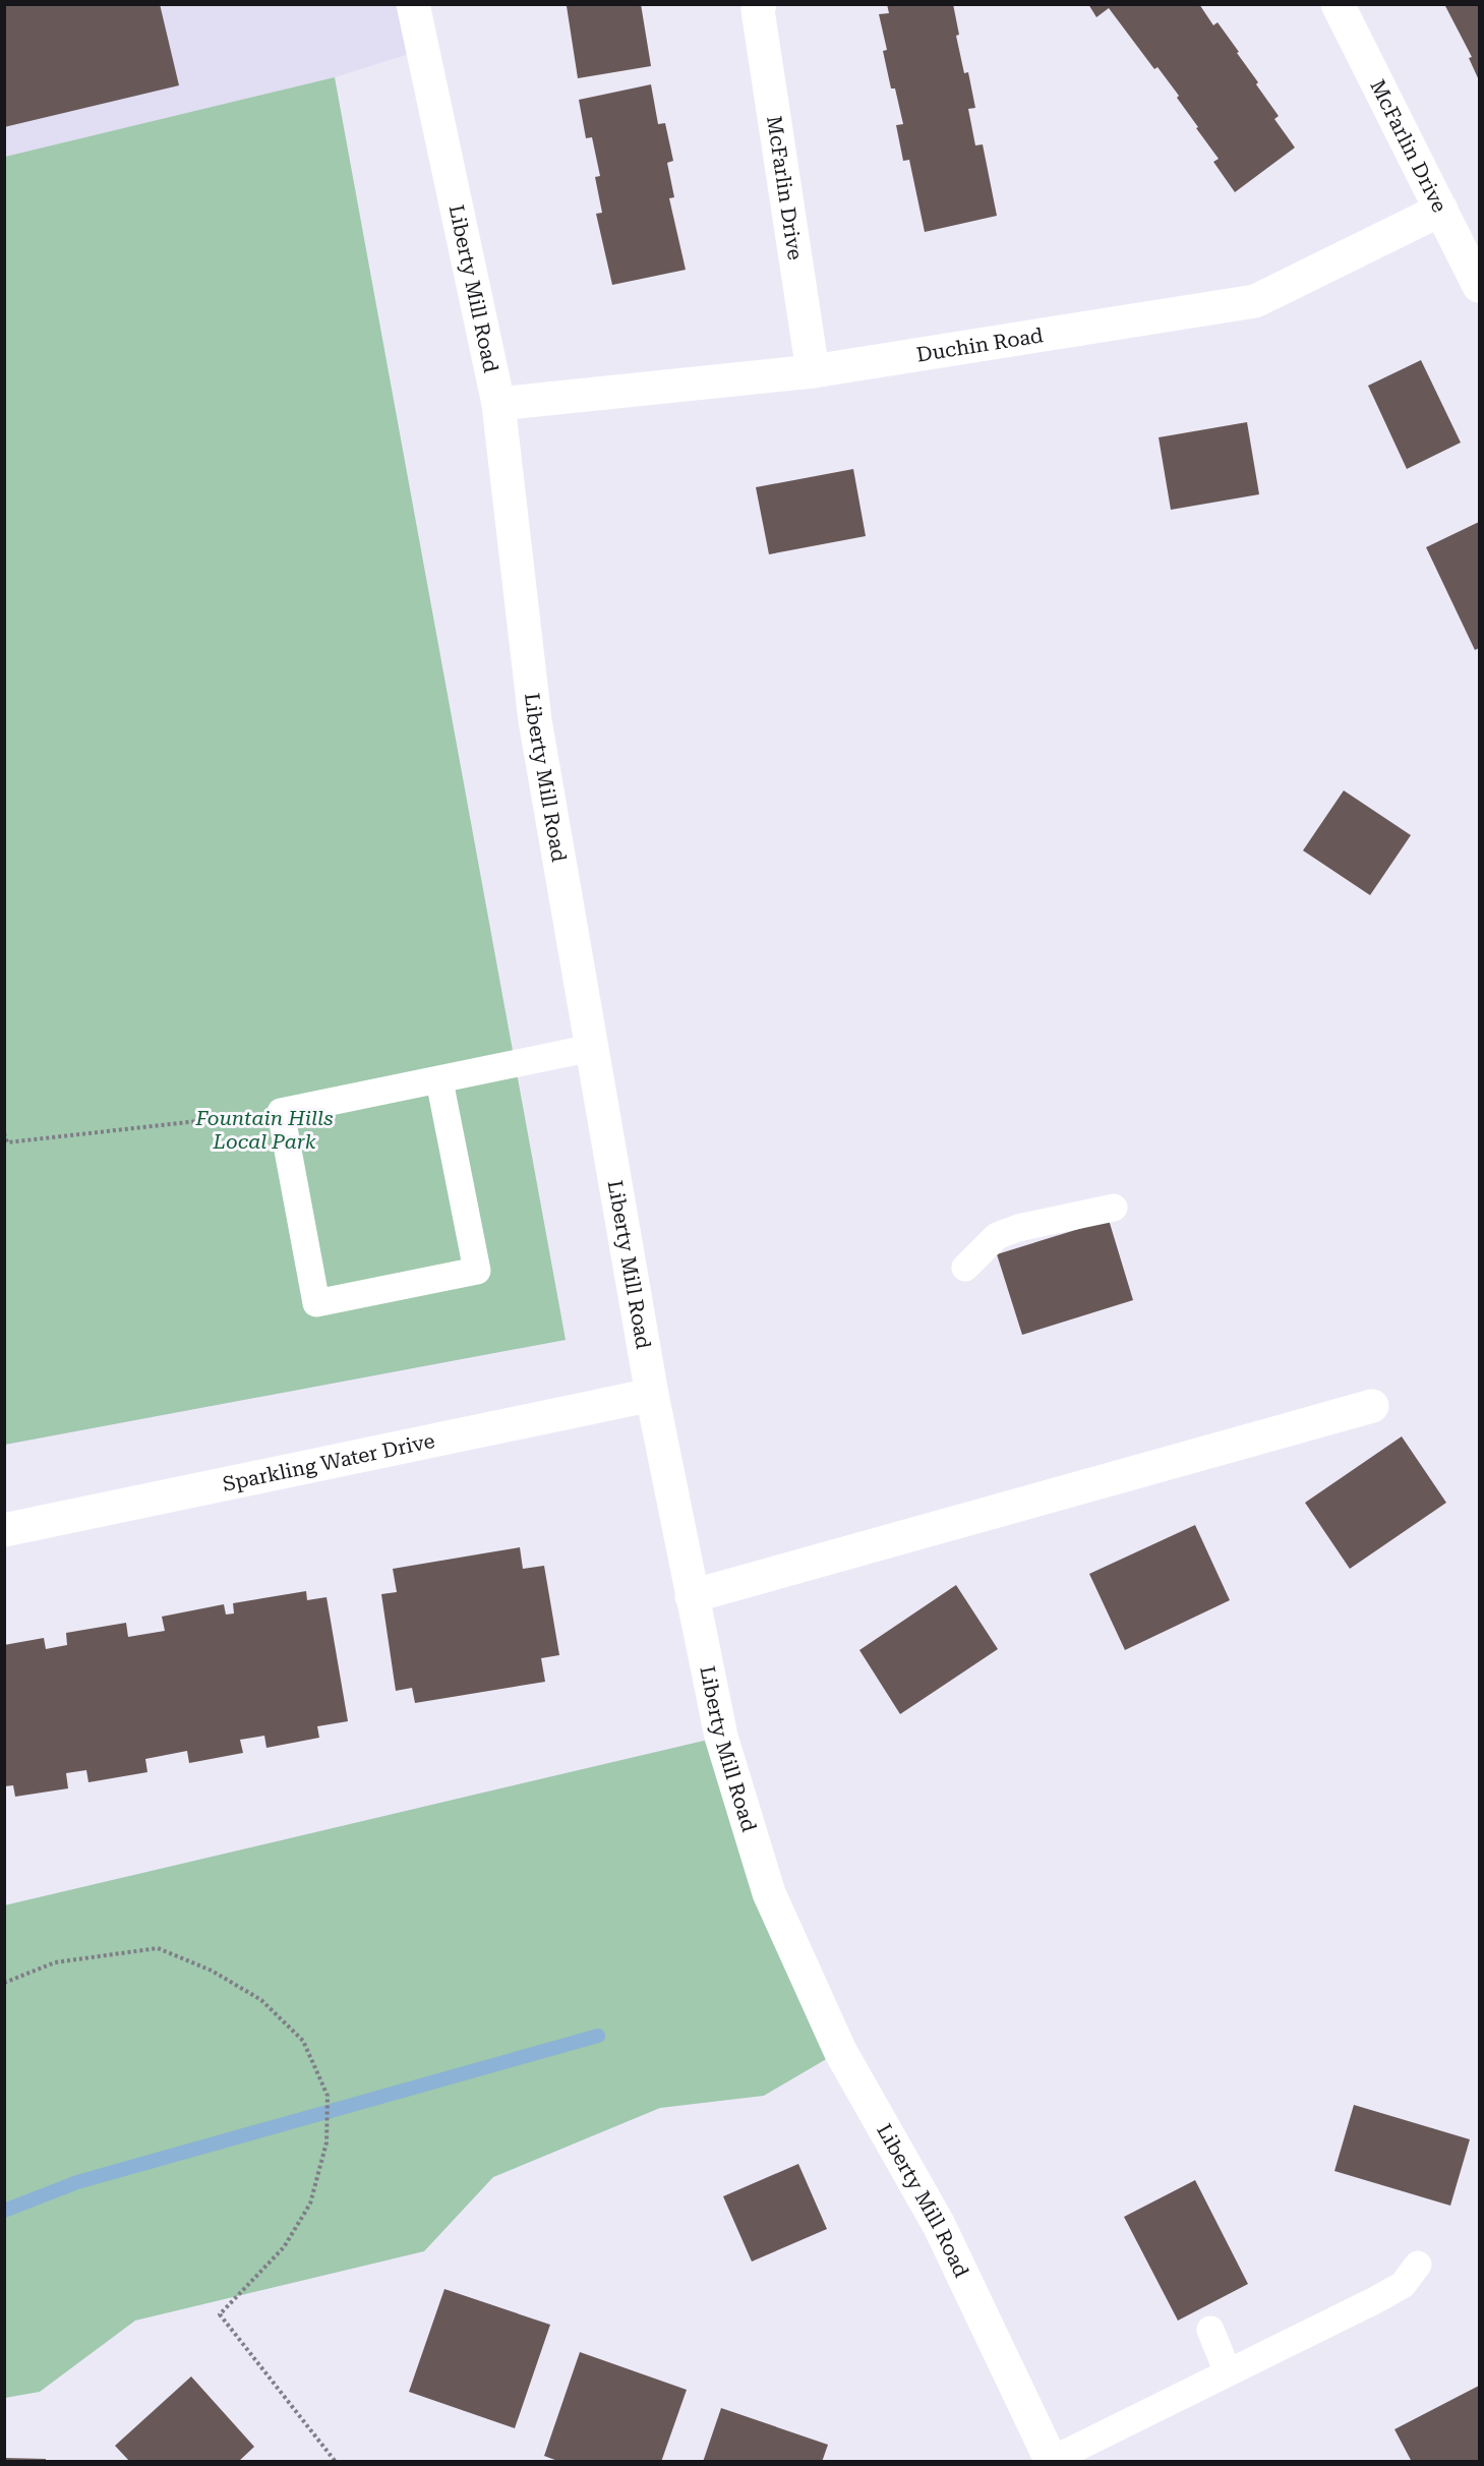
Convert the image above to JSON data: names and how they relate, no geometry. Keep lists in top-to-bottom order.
{
  "streets": {
    "street": [
      "McFarlin Drive",
      "Liberty Mill Road",
      "Duchin Road",
      "Sparkling Water Drive"
    ]
  },
  "crossings": [
    ["McFarlin Drive", "Duchin Road"],
    ["Liberty Mill Road", "Duchin Road"],
    ["Liberty Mill Road", "Sparkling Water Drive"]
  ],
  "parks": ["Fountain Hills Local Park"]
}
